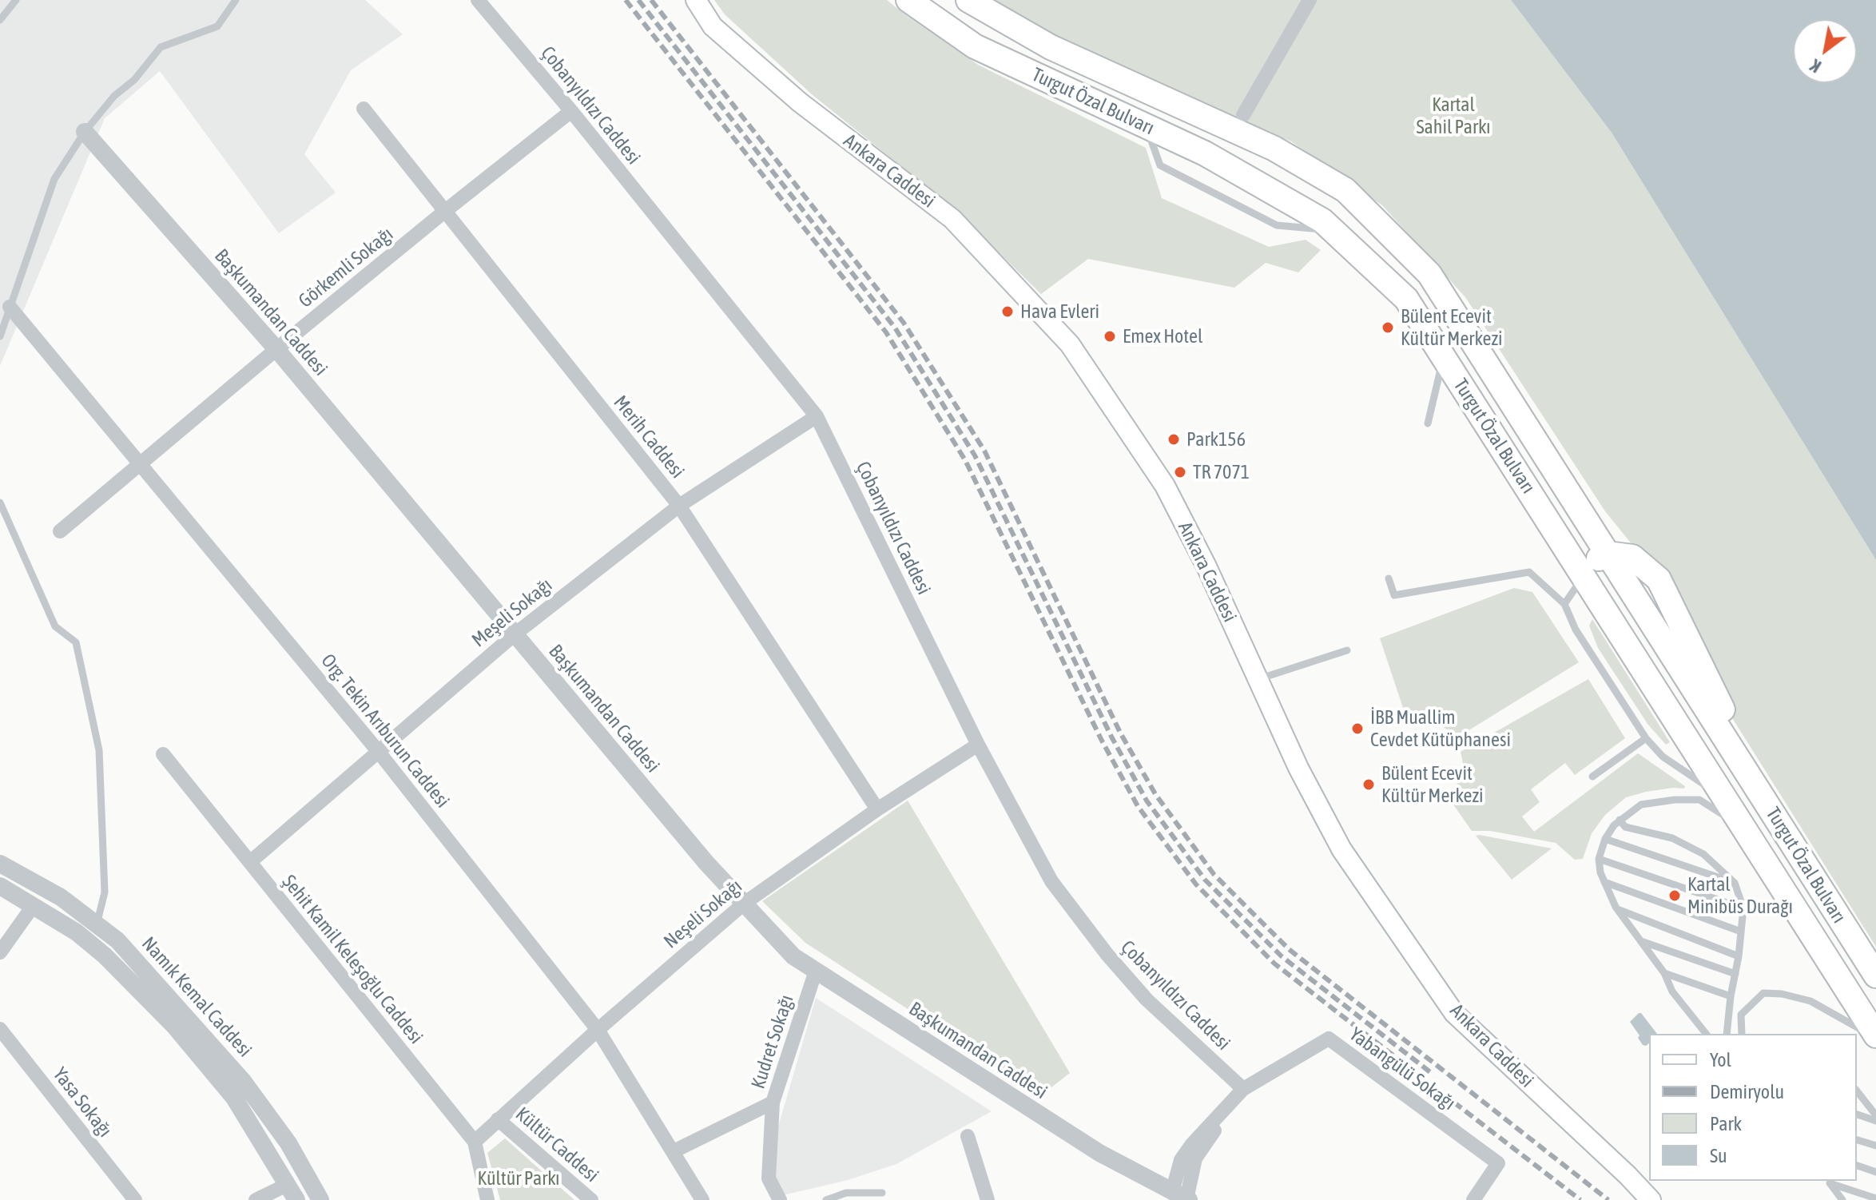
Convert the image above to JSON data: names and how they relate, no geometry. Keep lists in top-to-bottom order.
{
  "streets": {
    "highway": ["Turgut Özal Bulvarı"],
    "main road": ["Ankara Caddesi"],
    "street": [
      "Çobanyıldızı Caddesi",
      "Görkemli Sokağı",
      "Başkumandan Caddesi",
      "Merih Caddesi",
      "Meşeli Sokağı",
      "Org. Tekin Arıburun Caddesi",
      "Neşeli Sokağı",
      "Şehit Kamil Keleşoğlu Caddesi",
      "Namık Kemal Caddesi",
      "Kudret Sokağı",
      "Yabangülü Sokağı",
      "Yasa Sokağı",
      "Kültür Caddesi"
    ]
  },
  "crossings": [
    ["Çobanyıldızı Caddesi", "Görkemli Sokağı"],
    ["Çobanyıldızı Caddesi", "Meşeli Sokağı"],
    ["Çobanyıldızı Caddesi", "Neşeli Sokağı"],
    ["Çobanyıldızı Caddesi", "Yabangülü Sokağı"],
    ["Görkemli Sokağı", "Başkumandan Caddesi"],
    ["Görkemli Sokağı", "Merih Caddesi"],
    ["Görkemli Sokağı", "Org. Tekin Arıburun Caddesi"],
    ["Başkumandan Caddesi", "Meşeli Sokağı"],
    ["Başkumandan Caddesi", "Neşeli Sokağı"],
    ["Başkumandan Caddesi", "Kudret Sokağı"],
    ["Başkumandan Caddesi", "Yabangülü Sokağı"],
    ["Merih Caddesi", "Meşeli Sokağı"],
    ["Merih Caddesi", "Neşeli Sokağı"],
    ["Meşeli Sokağı", "Org. Tekin Arıburun Caddesi"],
    ["Meşeli Sokağı", "Şehit Kamil Keleşoğlu Caddesi"],
    ["Org. Tekin Arıburun Caddesi", "Neşeli Sokağı"],
    ["Neşeli Sokağı", "Şehit Kamil Keleşoğlu Caddesi"],
    ["Neşeli Sokağı", "Kültür Caddesi"]
  ],
  "parks": ["Kartal Sahil Parkı", "Kültür Parkı"],
  "places": [
    "Hava Evleri",
    "Bülent Ecevi̇t Kültür Merkezi̇",
    "Emex Hotel",
    "Park156",
    "TR 7071",
    "İBB Muallim Cevdet Kütüphanesi",
    "Bülent Ecevit Kültür Merkezi",
    "Kartal Minibüs Durağı"
  ],
  "legend": [
    "Yol",
    "Demiryolu",
    "Park",
    "Su"
  ],
  "north": "bottom left"
}
